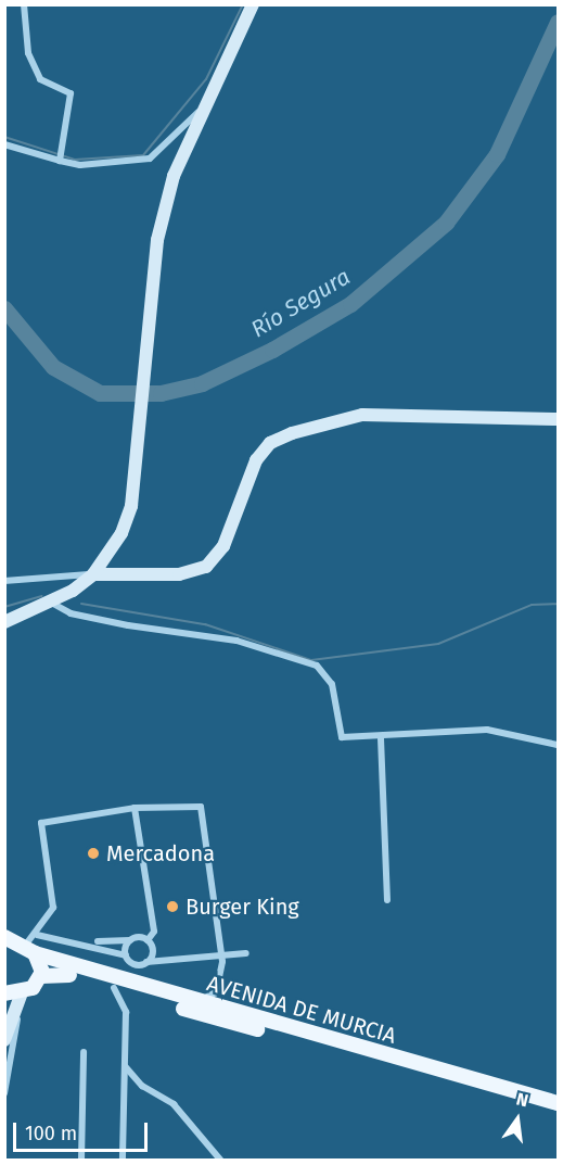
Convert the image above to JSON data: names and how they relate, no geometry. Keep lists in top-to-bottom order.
{
  "streets": {
    "main road": ["AVENIDA DE MURCIA"]
  },
  "water": ["Río Segura"],
  "places": ["Mercadona", "Burger King"],
  "scale_bar": "100 m",
  "north": "top"
}
